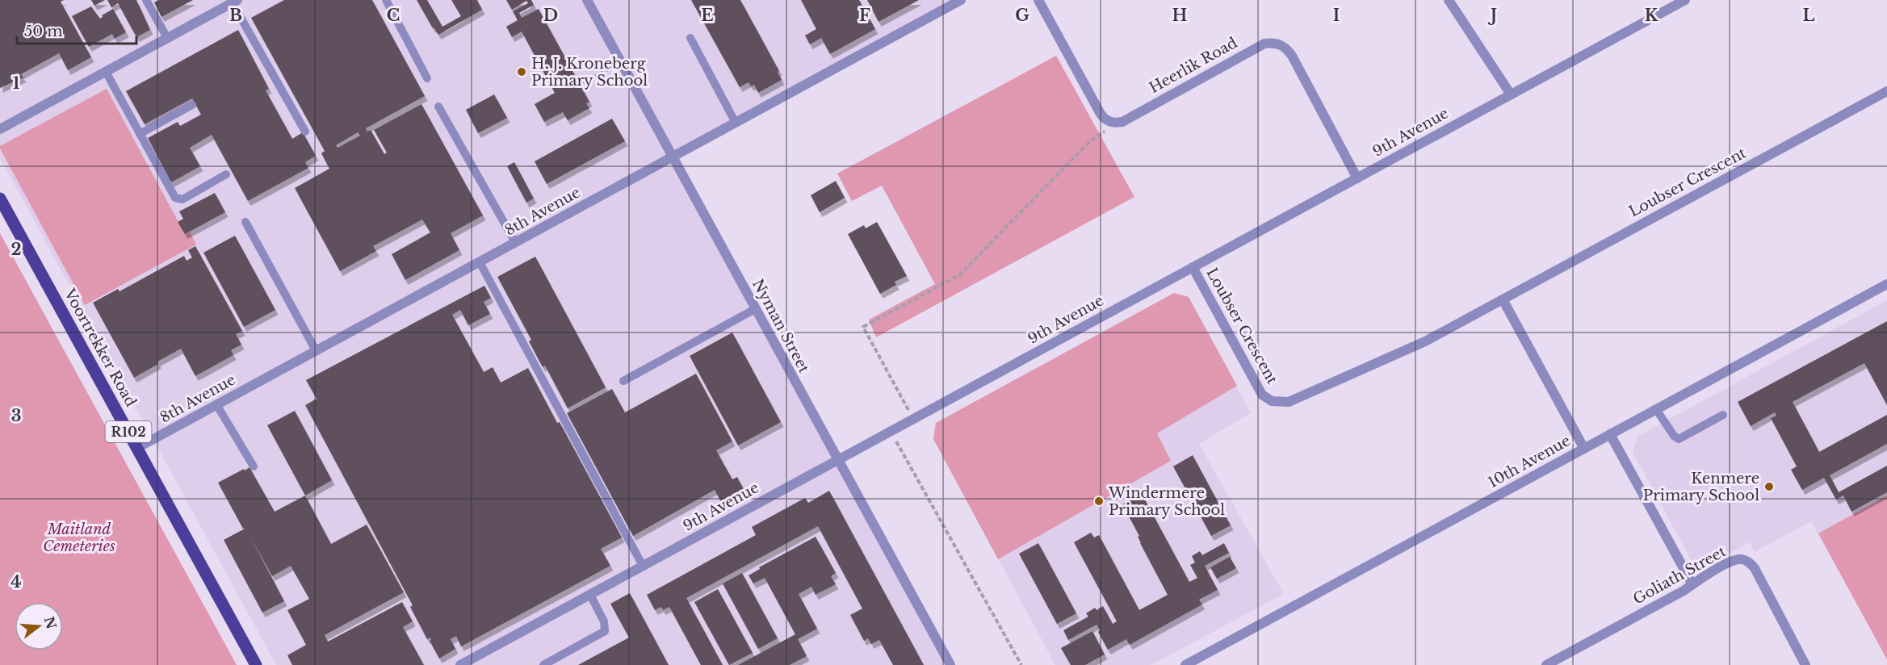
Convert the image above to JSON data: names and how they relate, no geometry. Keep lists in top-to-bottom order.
{
  "streets": {
    "main road": ["Voortrekker Road", "R102"],
    "street": [
      "Heerlik Road",
      "9th Avenue",
      "Loubser Crescent",
      "8th Avenue",
      "Nyman Street",
      "10th Avenue",
      "Goliath Street"
    ]
  },
  "crossings": [
    ["Heerlik Road", "9th Avenue"],
    ["9th Avenue", "Loubser Crescent"],
    ["9th Avenue", "Nyman Street"],
    ["8th Avenue", "Nyman Street"],
    ["8th Avenue", "Voortrekker Road"]
  ],
  "parks": ["Maitland Cemeteries"],
  "places": ["H. J. Kroneberg Primary School", "Kenmere Primary School", "Windermere Primary School"],
  "scale_bar": "50 m",
  "north": "right",
  "grid": {
    "columns": [
      "B",
      "C",
      "D",
      "E",
      "F",
      "G",
      "H",
      "I",
      "J",
      "K",
      "L"
    ],
    "rows": [
      "1",
      "2",
      "3",
      "4"
    ]
  }
}
